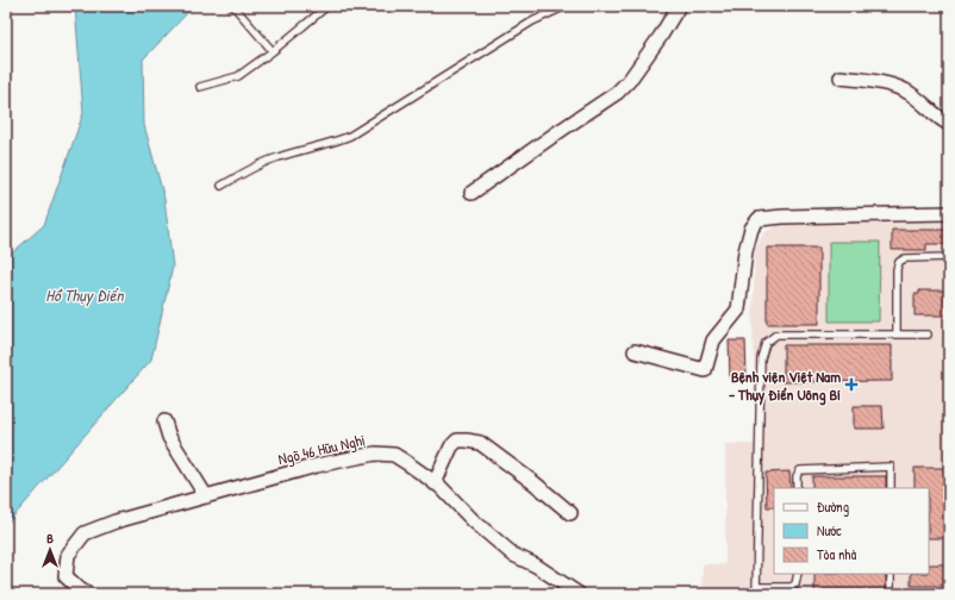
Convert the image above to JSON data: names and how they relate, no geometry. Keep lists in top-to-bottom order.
{
  "streets": {
    "street": ["Ngõ 46 Hữu Nghị"]
  },
  "water": ["Hồ Thụy Điển"],
  "places": {
    "health": ["Bệnh viện Việt Nam - Thụy Điển Uông Bí"]
  },
  "legend": ["Đường", "Nước", "Tòa nhà"],
  "north": "top"
}
